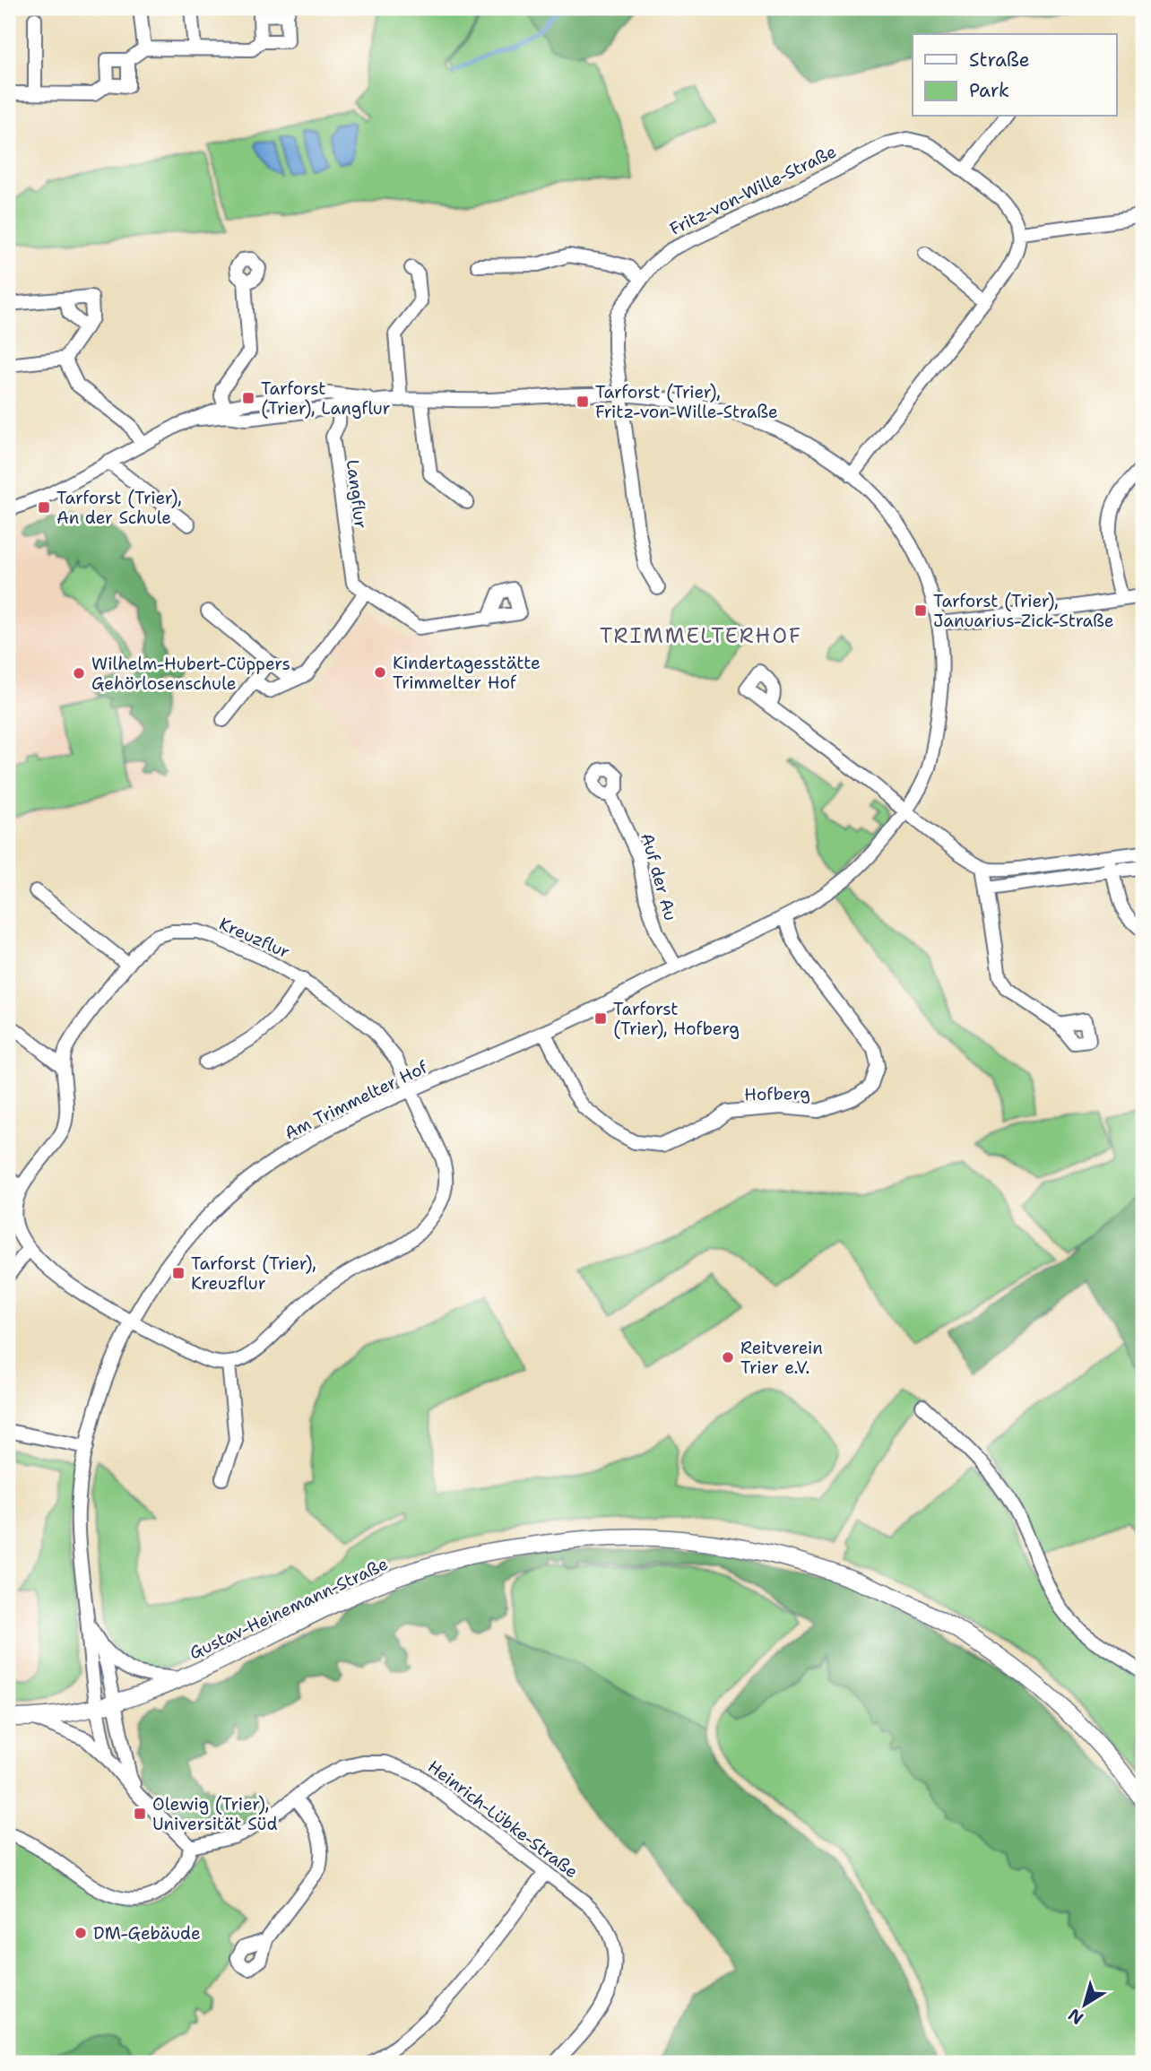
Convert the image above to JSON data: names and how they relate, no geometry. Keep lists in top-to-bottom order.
{
  "streets": {
    "main road": ["Gustav-Heinemann-Straße"],
    "street": [
      "Fritz-von-Wille-Straße",
      "Langflur",
      "Auf der Au",
      "Kreuzflur",
      "Hofberg",
      "Am Trimmelter Hof",
      "Heinrich-Lübke-Straße"
    ]
  },
  "crossings": [
    ["Fritz-von-Wille-Straße", "Am Trimmelter Hof"],
    ["Langflur", "Am Trimmelter Hof"],
    ["Auf der Au", "Am Trimmelter Hof"],
    ["Kreuzflur", "Am Trimmelter Hof"],
    ["Hofberg", "Am Trimmelter Hof"],
    ["Am Trimmelter Hof", "Gustav-Heinemann-Straße"]
  ],
  "districts": ["TRIMMELTERHOF"],
  "places": {
    "transit": [
      "Tarforst (Trier), Langflur",
      "Tarforst (Trier), Fritz-von-Wille-Straße",
      "Tarforst (Trier), An der Schule",
      "Tarforst (Trier), Januarius-Zick-Straße",
      "Tarforst (Trier), Hofberg",
      "Tarforst (Trier), Kreuzflur",
      "Olewig (Trier), Universität Süd"
    ],
    "other": [
      "Kindertagesstätte Trimmelter Hof",
      "Wilhelm-Hubert-Cüppers Gehörlosenschule",
      "Reitverein Trier e.V.",
      "DM-Gebäude"
    ]
  },
  "legend": ["Straße", "Park"],
  "north": "bottom left"
}
